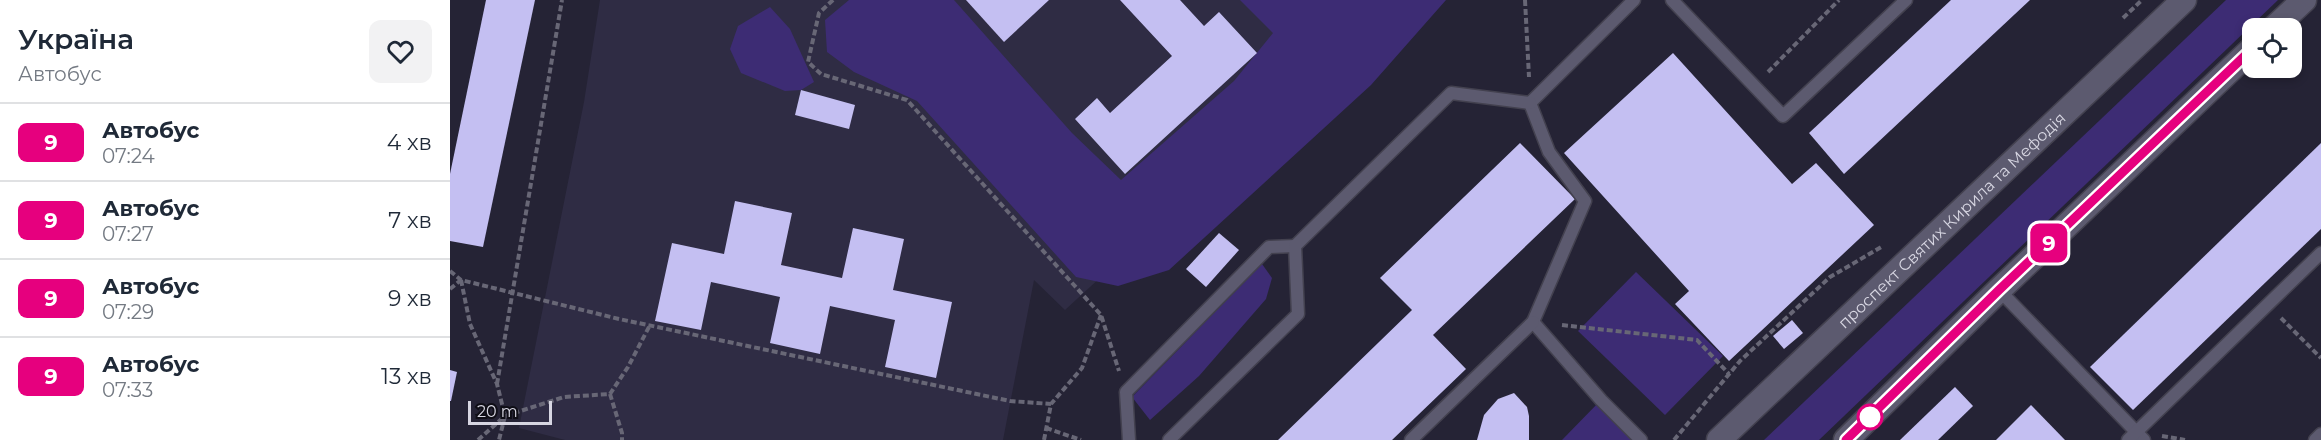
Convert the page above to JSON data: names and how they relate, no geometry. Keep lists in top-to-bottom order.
{
  "streets": {
    "street": ["проспект Святих Кирила та Мефодія"]
  },
  "lines": ["bus line 9"],
  "scale_bar": "20 m",
  "page": {
    "heading": ["Україна", "Автобус"],
    "on_map": "9",
    "list": [
      {
        "mark": "9",
        "name": "Автобус",
        "note": "07:24",
        "value": "4 хв"
      },
      {
        "mark": "9",
        "name": "Автобус",
        "note": "07:27",
        "value": "7 хв"
      },
      {
        "mark": "9",
        "name": "Автобус",
        "note": "07:29",
        "value": "9 хв"
      },
      {
        "mark": "9",
        "name": "Автобус",
        "note": "07:33",
        "value": "13 хв"
      }
    ],
    "scale": "20 m"
  }
}
